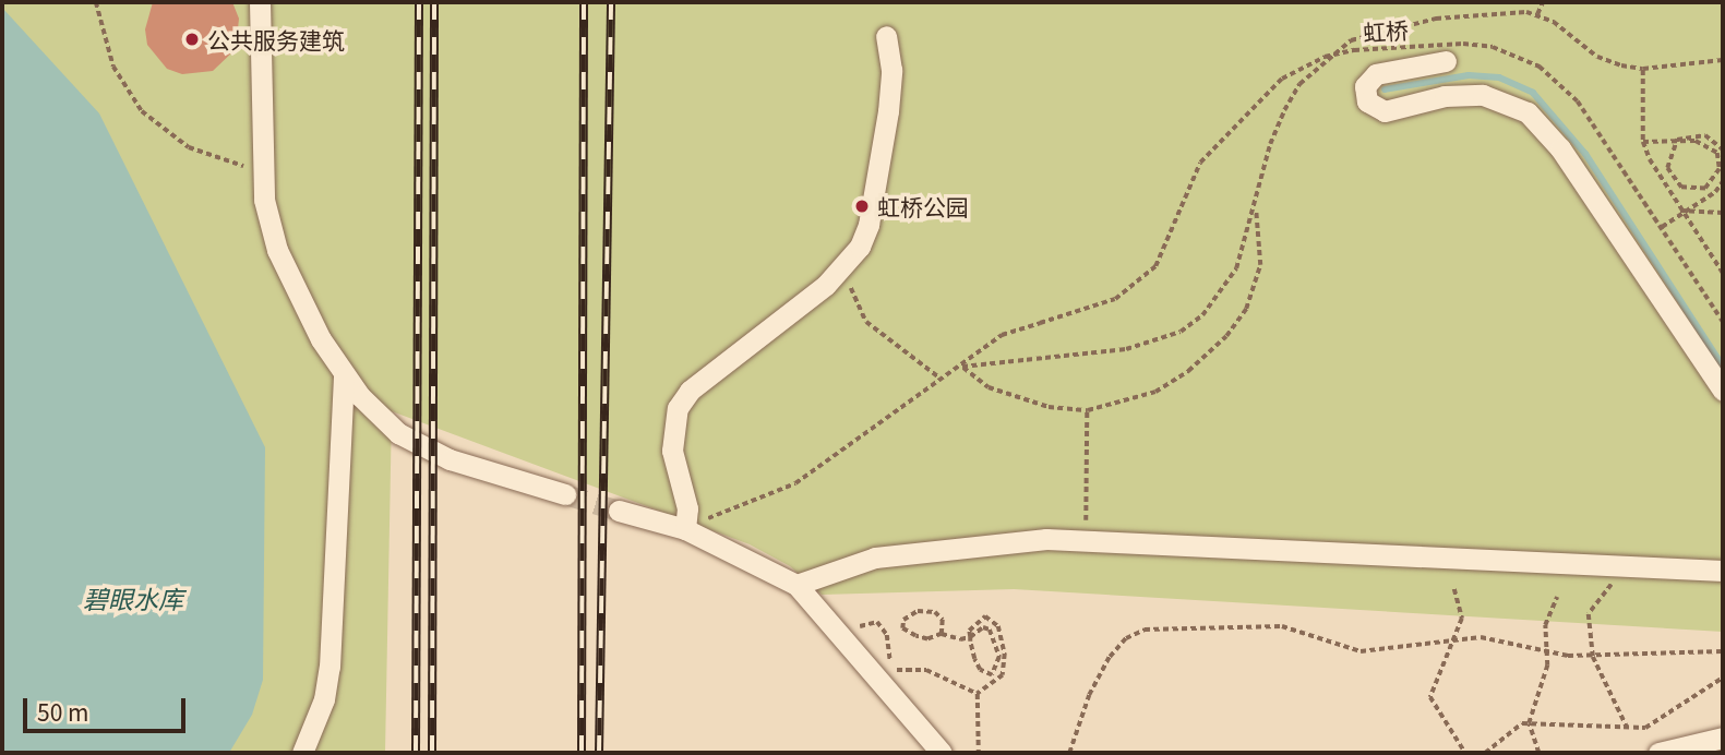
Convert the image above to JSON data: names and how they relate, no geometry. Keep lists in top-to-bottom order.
{
  "streets": {
    "path": ["虹桥"]
  },
  "water": ["碧眼水库"],
  "places": ["公共服务建筑", "虹桥公园"],
  "scale_bar": "50 m"
}
